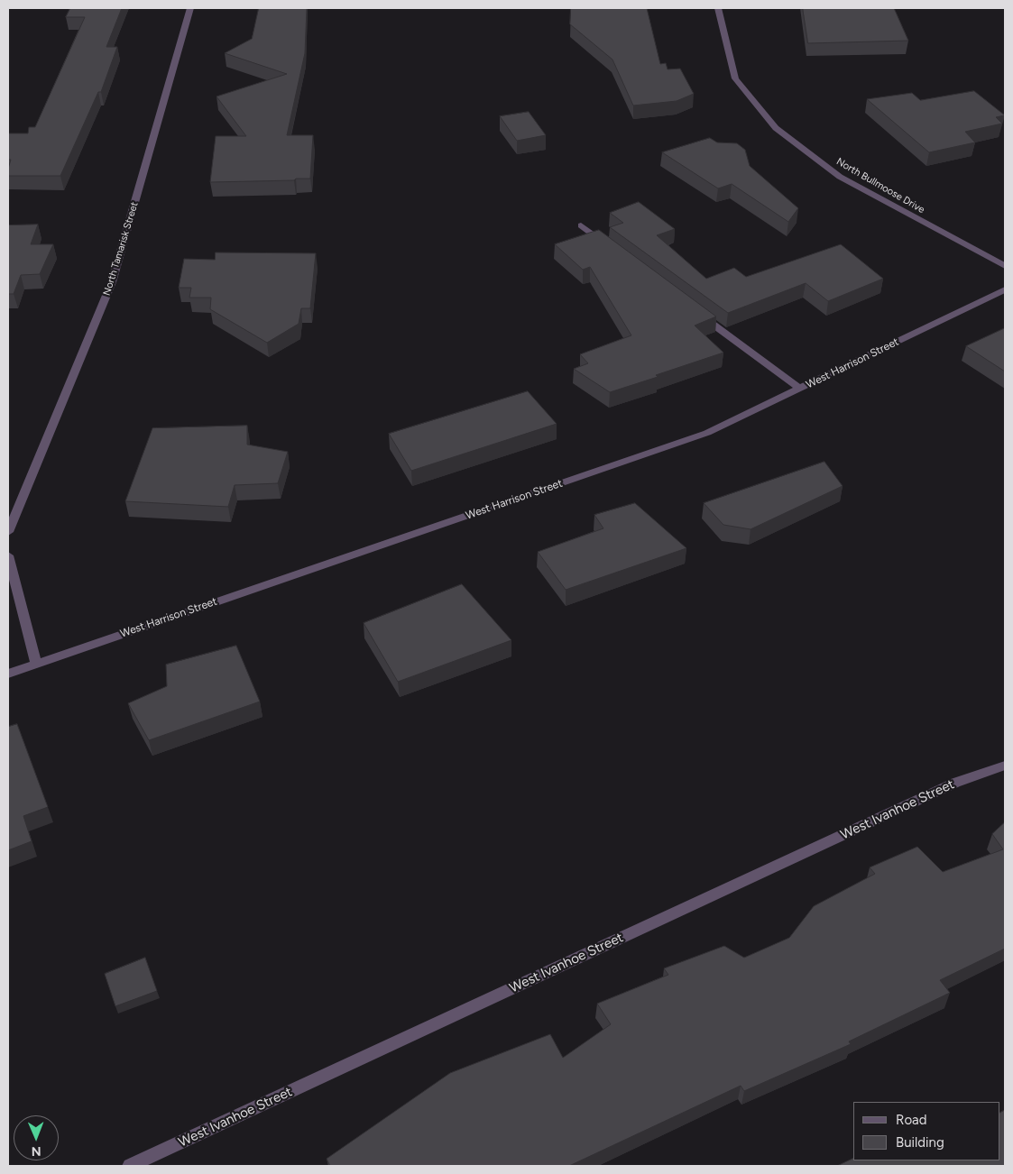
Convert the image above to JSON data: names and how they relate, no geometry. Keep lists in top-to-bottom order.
{
  "streets": {
    "street": [
      "North Bullmoose Drive",
      "North Tamarisk Street",
      "West Harrison Street",
      "West Ivanhoe Street"
    ]
  },
  "legend": ["Road", "Building"],
  "north": "bottom"
}
